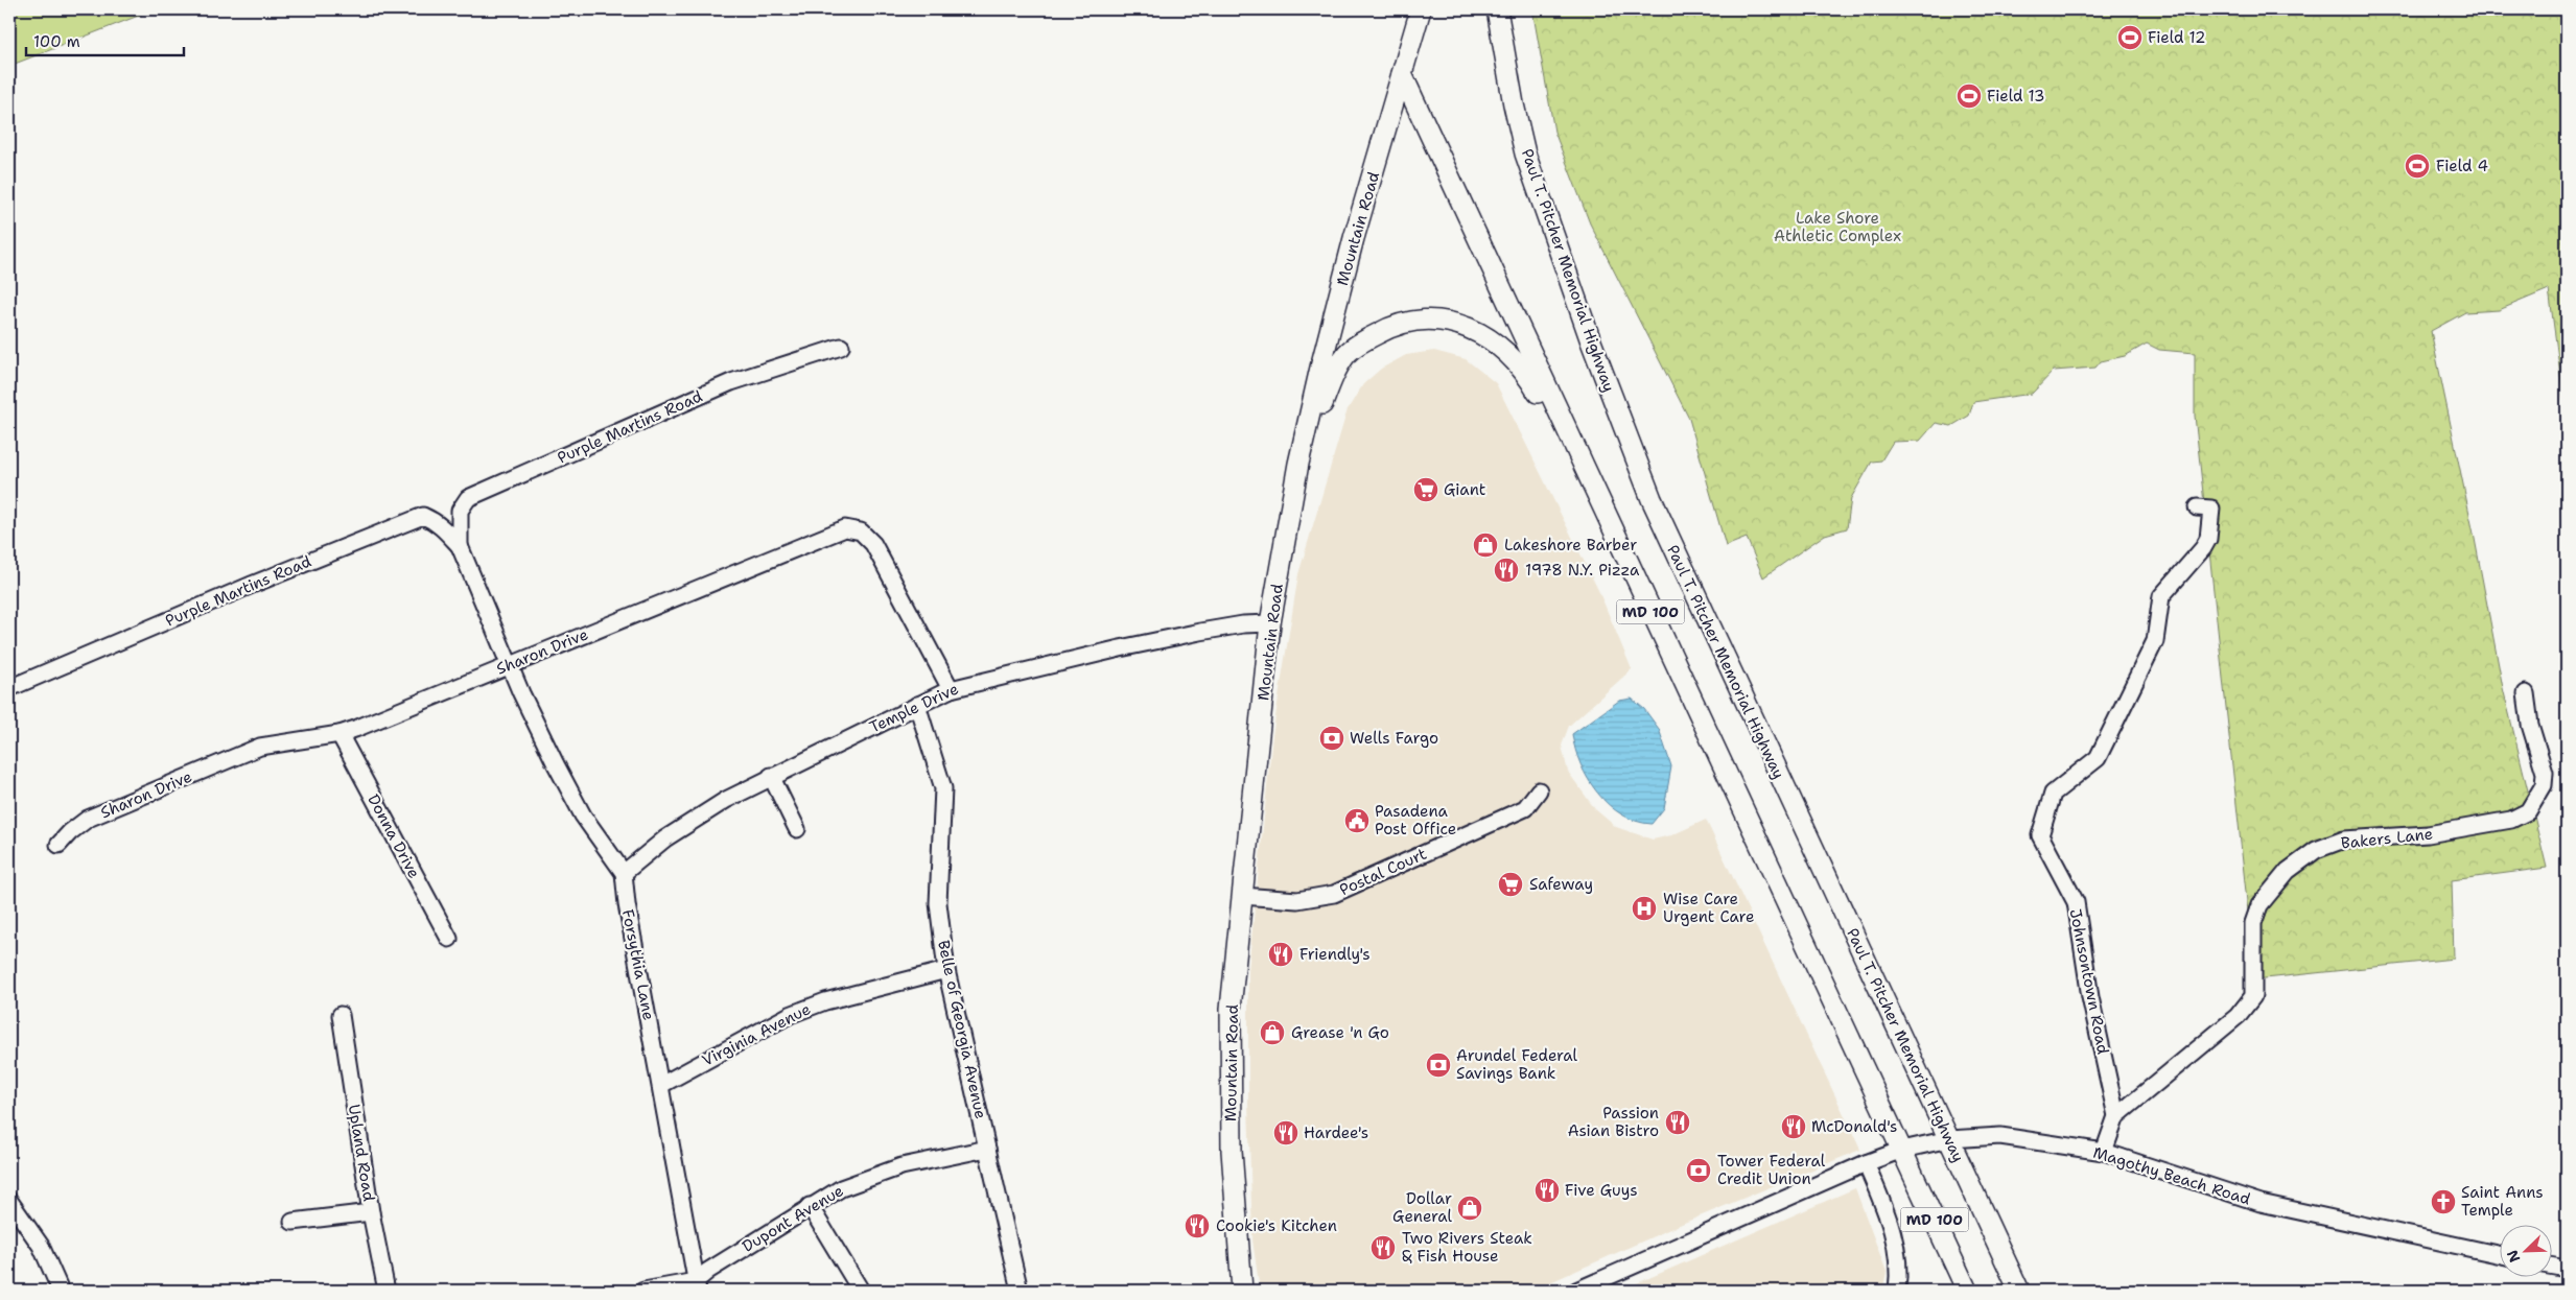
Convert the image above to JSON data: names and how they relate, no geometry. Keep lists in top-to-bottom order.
{
  "streets": {
    "main road": ["Mountain Road", "Paul T. Pitcher Memorial Highway", "MD 100"],
    "street": [
      "Purple Martins Road",
      "Sharon Drive",
      "Temple Drive",
      "Donna Drive",
      "Bakers Lane",
      "Postal Court",
      "Forsythia Lane",
      "Johnsontown Road",
      "Belle of Georgia Avenue",
      "Virginia Avenue",
      "Upland Road",
      "Magothy Beach Road",
      "Dupont Avenue"
    ]
  },
  "crossings": [
    ["Mountain Road", "MD 100"],
    ["Mountain Road", "Temple Drive"],
    ["Mountain Road", "Postal Court"],
    ["Paul T. Pitcher Memorial Highway", "Magothy Beach Road"],
    ["Purple Martins Road", "Sharon Drive"],
    ["Purple Martins Road", "Forsythia Lane"],
    ["MD 100", "Magothy Beach Road"],
    ["Sharon Drive", "Temple Drive"],
    ["Sharon Drive", "Donna Drive"],
    ["Sharon Drive", "Forsythia Lane"],
    ["Temple Drive", "Forsythia Lane"],
    ["Temple Drive", "Belle of Georgia Avenue"],
    ["Bakers Lane", "Johnsontown Road"],
    ["Forsythia Lane", "Virginia Avenue"],
    ["Forsythia Lane", "Dupont Avenue"],
    ["Belle of Georgia Avenue", "Virginia Avenue"],
    ["Belle of Georgia Avenue", "Dupont Avenue"]
  ],
  "parks": ["Lake Shore Athletic Complex"],
  "places": {
    "sports": ["Field 12", "Field 13", "Field 4"],
    "supermarket": ["Giant", "Safeway"],
    "shop": ["Lakeshore Barber", "Grease 'n Go", "Dollar General"],
    "restaurant": [
      "1978 N.Y. Pizza",
      "Friendly's",
      "Passion Asian Bistro",
      "McDonald's",
      "Hardee's",
      "Five Guys",
      "Cookie's Kitchen",
      "Two Rivers Steak & Fish House"
    ],
    "bank": ["Wells Fargo", "Arundel Federal Savings Bank", "Tower Federal Credit Union"],
    "public building": ["Pasadena Post Office"],
    "hospital": ["Wise Care Urgent Care"],
    "church": ["Saint Anns Temple"]
  },
  "scale_bar": "100 m",
  "north": "bottom left"
}
